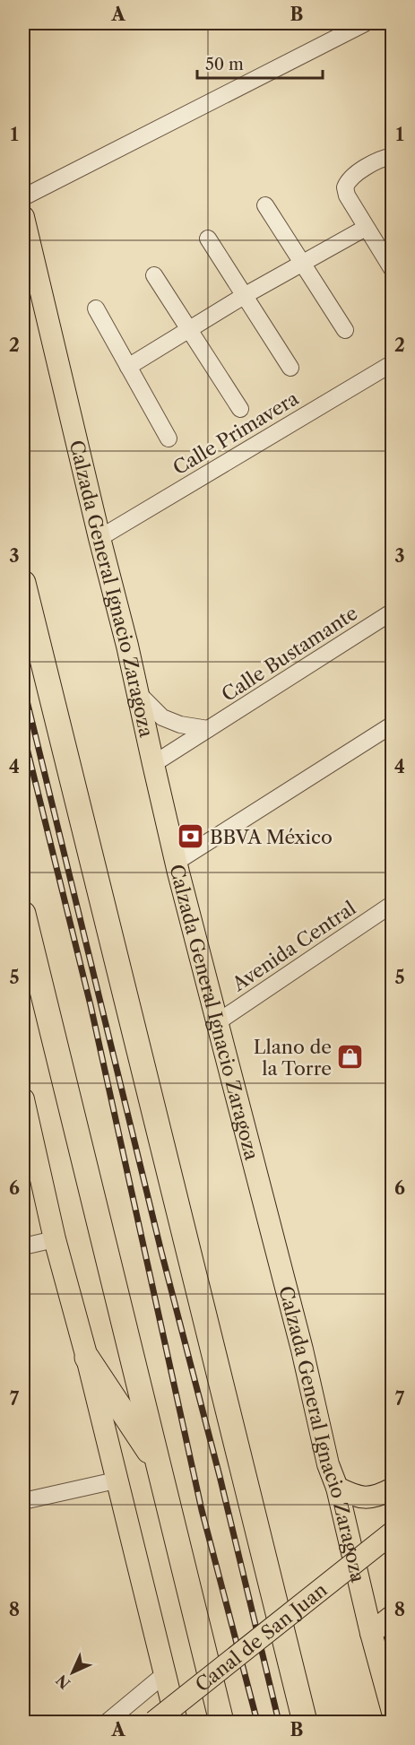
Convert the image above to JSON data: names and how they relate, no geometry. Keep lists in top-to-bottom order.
{
  "streets": {
    "main road": ["Calzada General Ignacio Zaragoza", "Canal de San Juan"],
    "street": ["Calle Primavera", "Calle Bustamante", "Avenida Central"]
  },
  "crossings": [
    ["Calle Primavera", "Calzada General Ignacio Zaragoza"],
    ["Calzada General Ignacio Zaragoza", "Calle Bustamante"],
    ["Calzada General Ignacio Zaragoza", "Avenida Central"]
  ],
  "places": {
    "bank": ["BBVA México"],
    "shop": ["Llano de la Torre"]
  },
  "scale_bar": "50 m",
  "north": "bottom left",
  "grid": {
    "columns": ["A", "B"],
    "rows": [
      "1",
      "2",
      "3",
      "4",
      "5",
      "6",
      "7",
      "8"
    ]
  }
}
